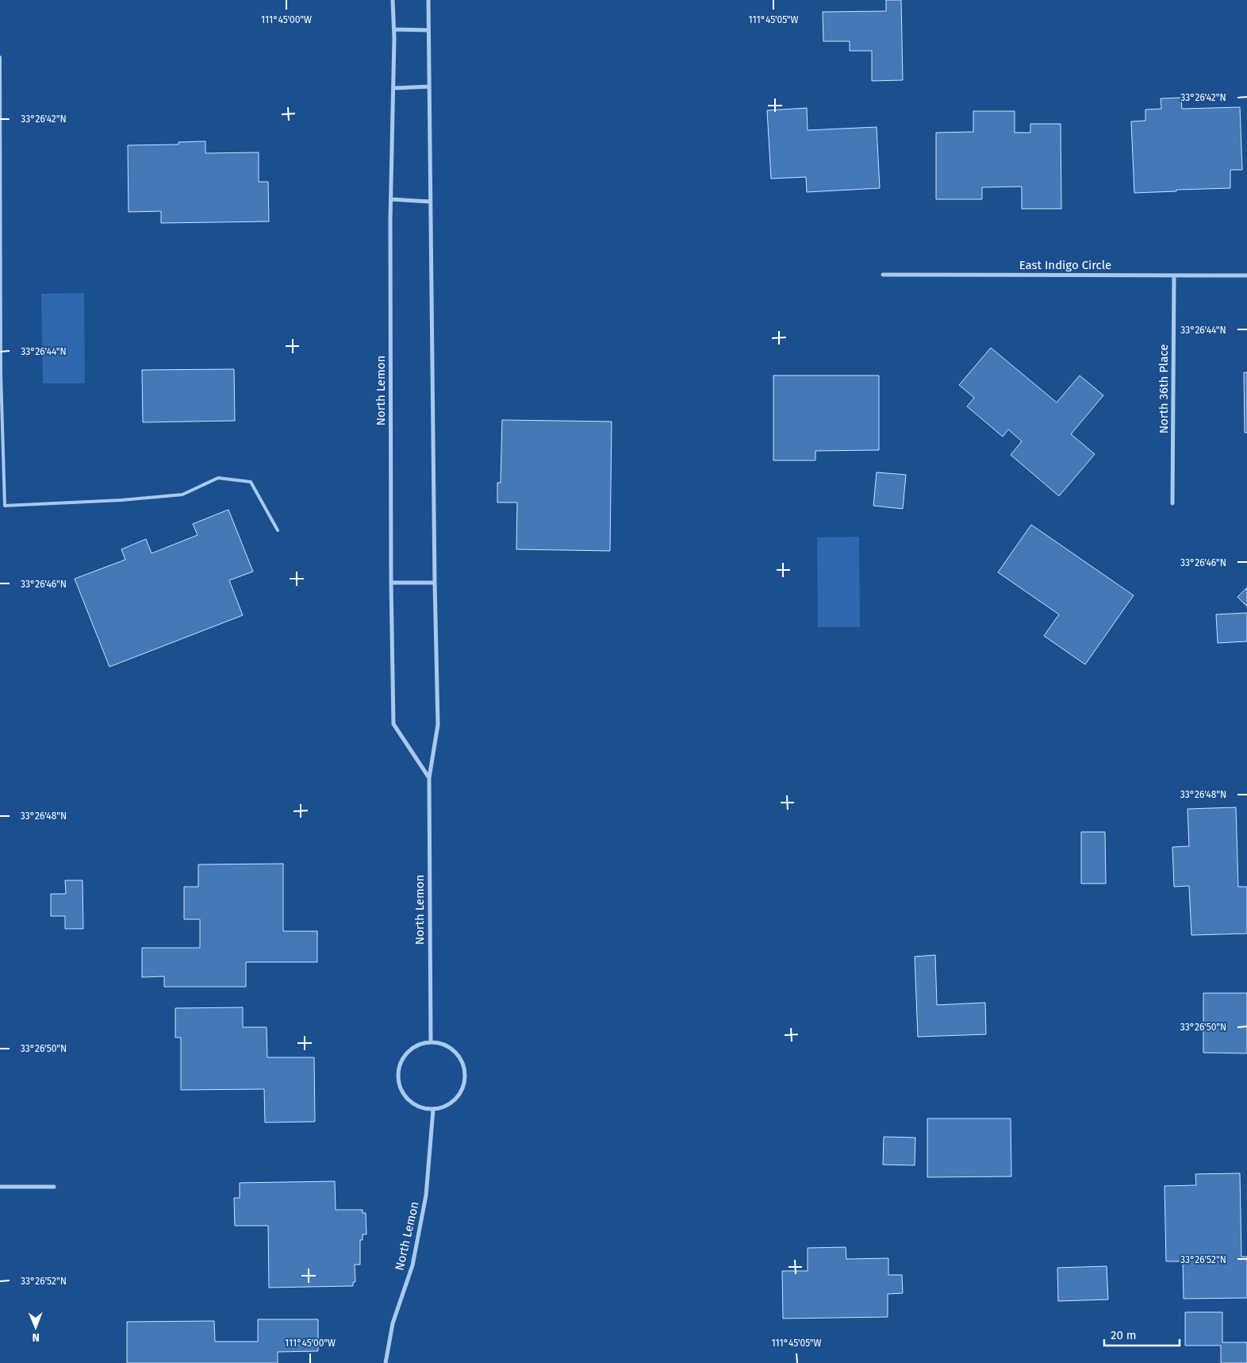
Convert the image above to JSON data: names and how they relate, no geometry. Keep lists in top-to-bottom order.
{
  "streets": {
    "street": ["East Indigo Circle", "North 36th Place", "North Lemon"]
  },
  "crossings": [
    ["East Indigo Circle", "North 36th Place"]
  ],
  "scale_bar": "20 m",
  "north": "bottom",
  "coordinates": [
    "111°45'00\"W",
    "111°45'05\"W",
    "33°26'42\"N",
    "33°26'44\"N",
    "33°26'46\"N",
    "33°26'48\"N",
    "33°26'50\"N",
    "33°26'52\"N"
  ]
}
